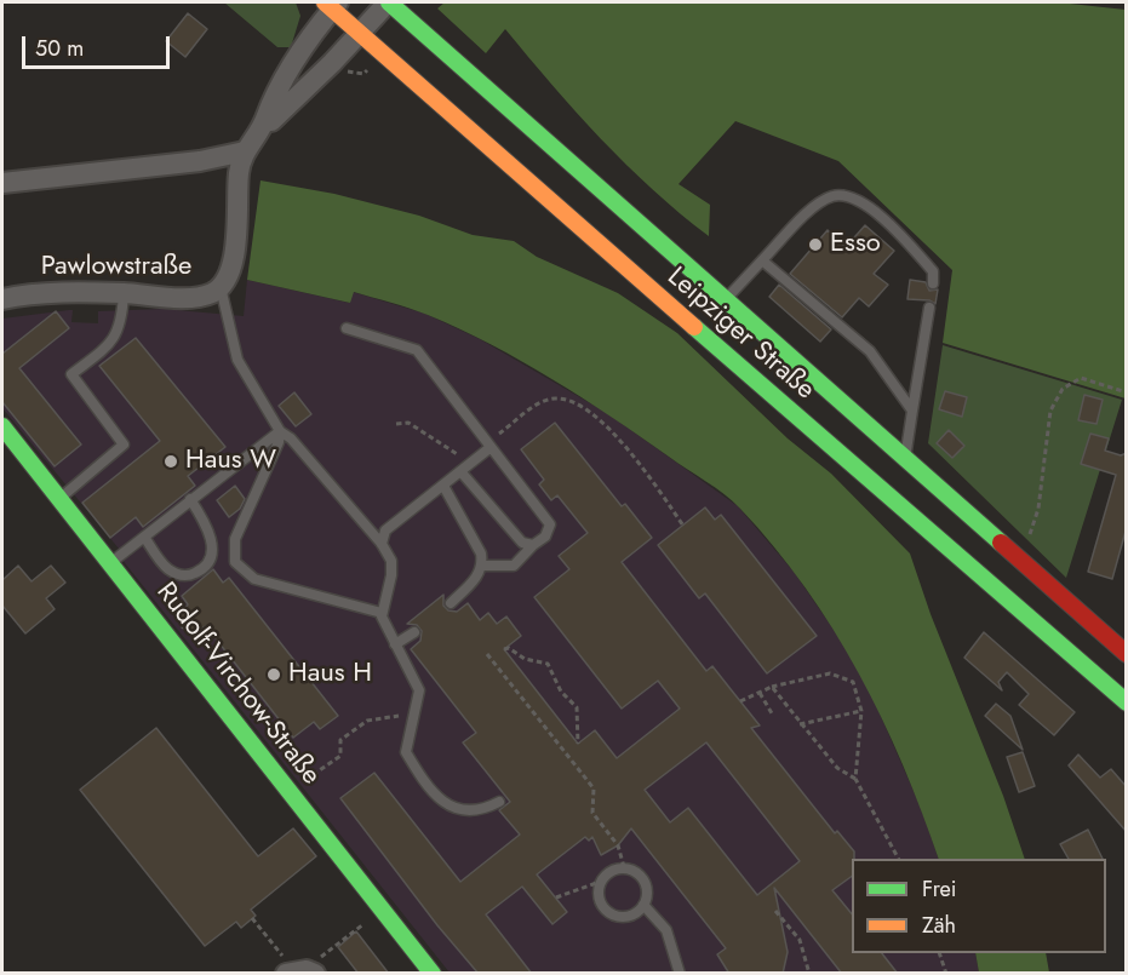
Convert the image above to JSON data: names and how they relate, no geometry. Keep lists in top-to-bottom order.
{
  "streets": {
    "main road": ["Leipziger Straße", "Rudolf-Virchow-Straße"],
    "street": ["Pawlowstraße"]
  },
  "places": ["Esso", "Haus W", "Haus H"],
  "legend": ["Frei", "Zäh"],
  "scale_bar": "50 m"
}
